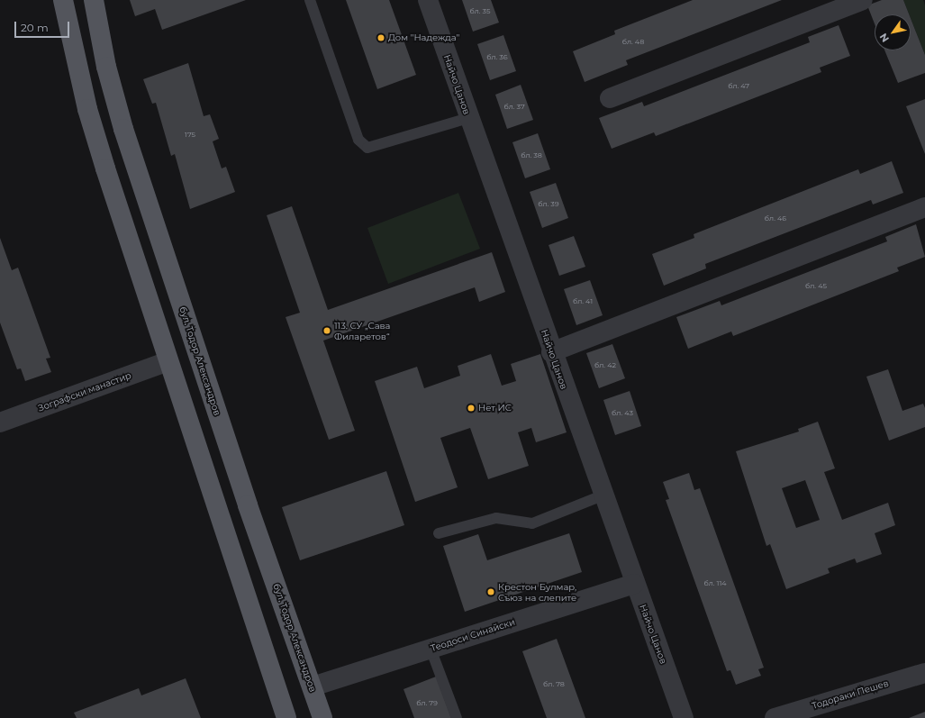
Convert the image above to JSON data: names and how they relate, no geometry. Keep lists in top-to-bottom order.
{
  "streets": {
    "main road": ["бул. Тодор Александров"],
    "street": [
      "Найчо Цанов",
      "Зографски манастир",
      "Теодоси Синайски",
      "Тодораки Пешев"
    ]
  },
  "crossings": [
    ["Найчо Цанов", "Теодоси Синайски"],
    ["бул. Тодор Александров", "Теодоси Синайски"]
  ],
  "places": [
    "Дом \"Надежда\"",
    "113. СУ „Сава Филаретов“",
    "Нет ИС",
    "Крестон Булмар, Съюз на слепите"
  ],
  "house_numbers": [
    "бл. 35",
    "бл. 48",
    "бл. 36",
    "бл. 47",
    "бл. 37",
    "175",
    "бл. 38",
    "бл. 39",
    "бл. 46",
    "бл. 45",
    "бл. 41",
    "бл. 42",
    "бл. 43",
    "бл. 114",
    "бл. 78",
    "бл. 79"
  ],
  "scale_bar": "20 m",
  "north": "bottom left"
}
